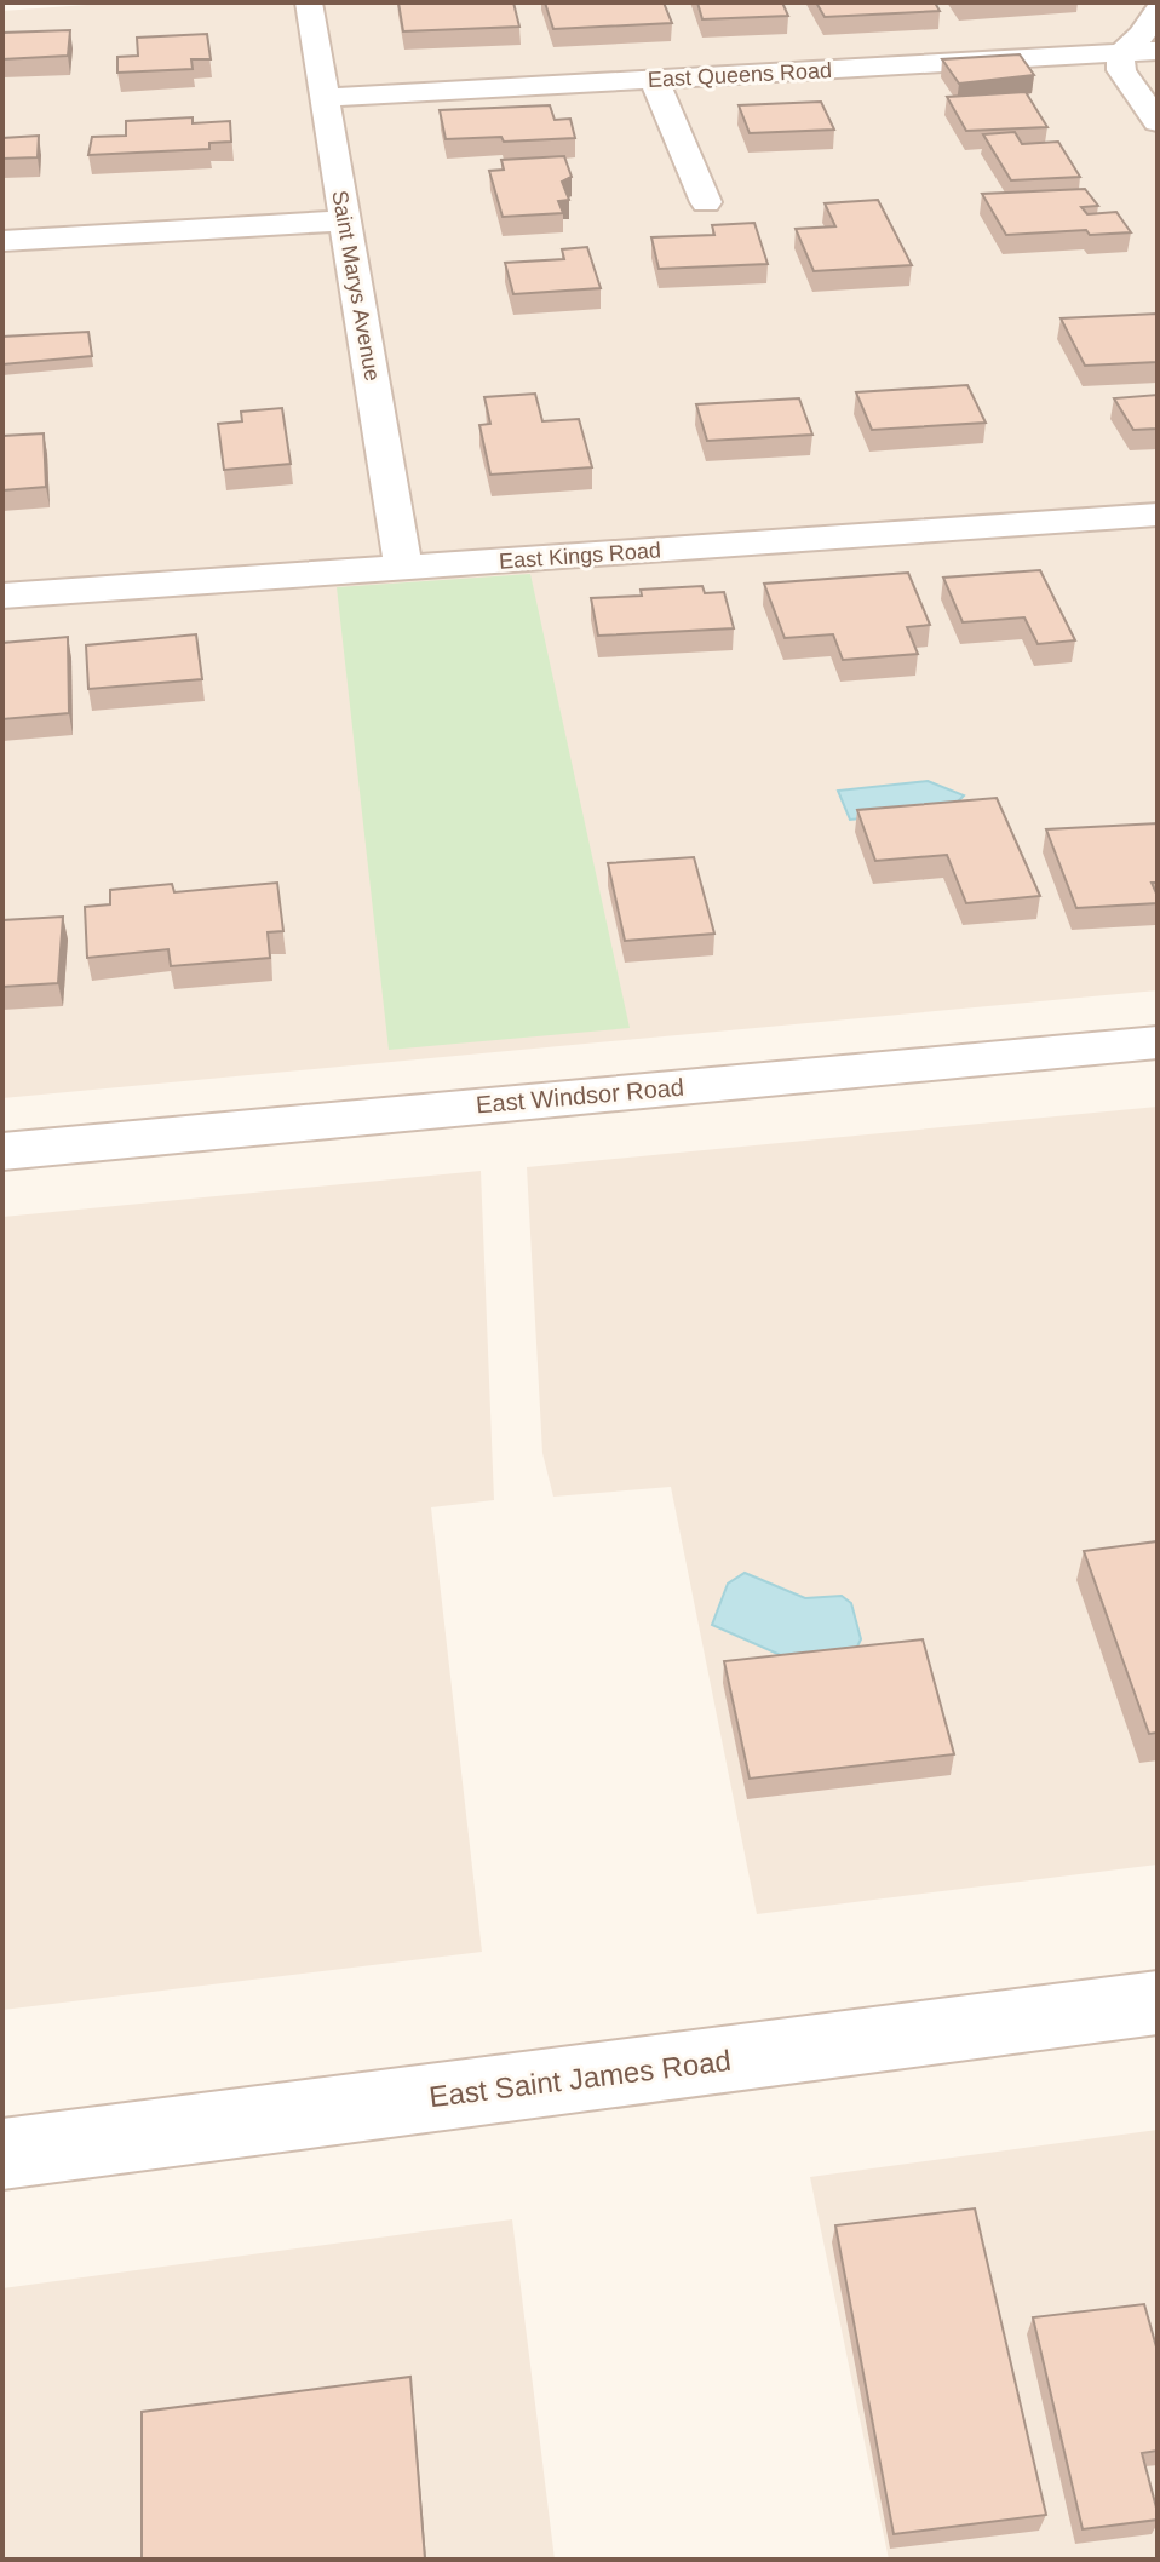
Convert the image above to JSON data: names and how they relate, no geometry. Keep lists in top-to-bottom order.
{
  "streets": {
    "street": [
      "East Queens Road",
      "Saint Marys Avenue",
      "East Kings Road",
      "East Windsor Road",
      "East Saint James Road"
    ]
  },
  "crossings": [
    ["East Queens Road", "Saint Marys Avenue"],
    ["Saint Marys Avenue", "East Kings Road"]
  ]
}
